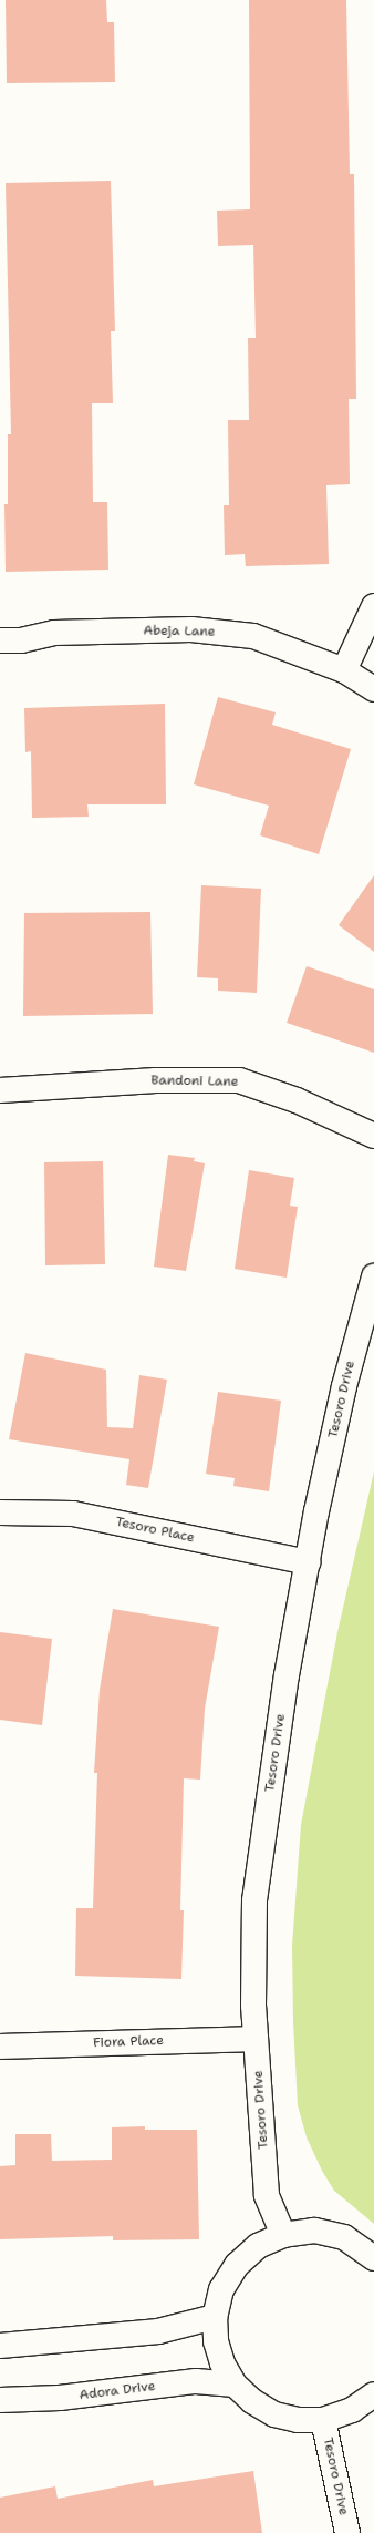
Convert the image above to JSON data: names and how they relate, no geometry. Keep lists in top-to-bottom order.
{
  "streets": {
    "street": [
      "Abeja Lane",
      "Bandoni Lane",
      "Tesoro Drive",
      "Tesoro Place",
      "Fiora Place",
      "Adora Drive"
    ]
  },
  "crossings": [
    ["Tesoro Drive", "Tesoro Place"],
    ["Tesoro Drive", "Fiora Place"]
  ]
}
